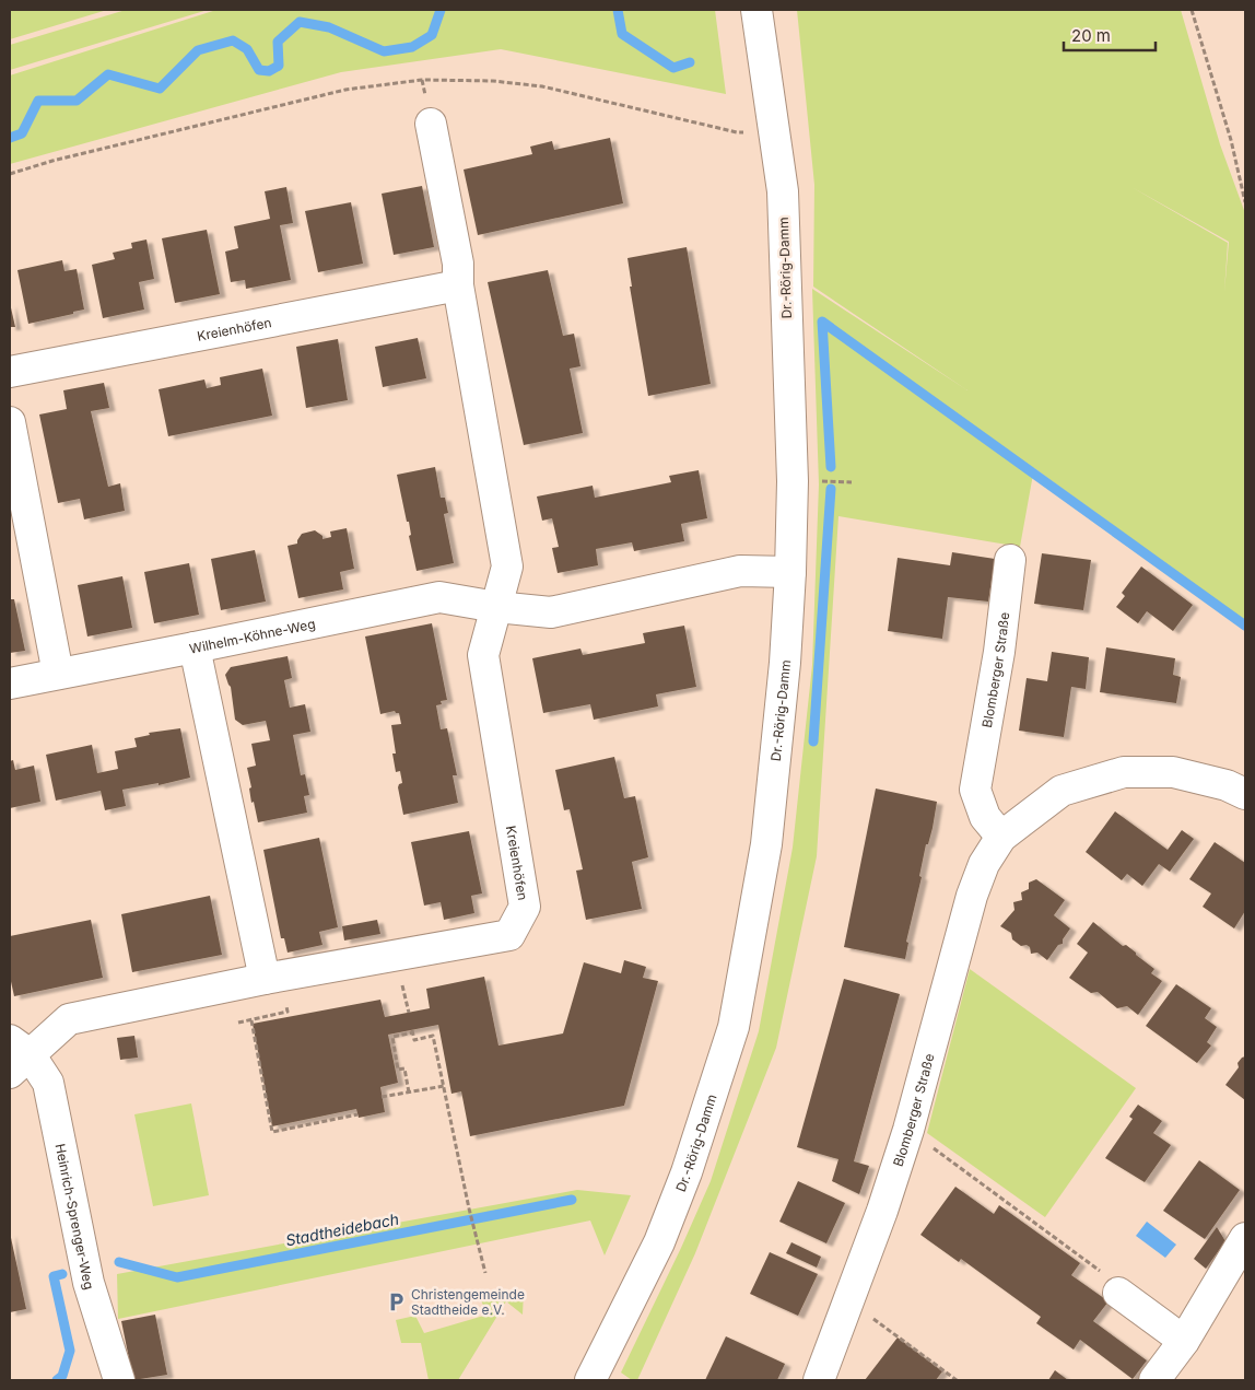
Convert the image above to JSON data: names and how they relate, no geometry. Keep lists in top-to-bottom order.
{
  "streets": {
    "street": [
      "Dr.-Rörig-Damm",
      "Kreienhöfen",
      "Wilhelm-Köhne-Weg",
      "Blomberger Straße",
      "Heinrich-Sprenger-Weg"
    ]
  },
  "crossings": [
    ["Kreienhöfen", "Wilhelm-Köhne-Weg"],
    ["Kreienhöfen", "Heinrich-Sprenger-Weg"]
  ],
  "water": ["Stadtheidebach"],
  "places": {
    "parking": ["Christengemeinde Stadtheide e.V."]
  },
  "scale_bar": "20 m"
}
